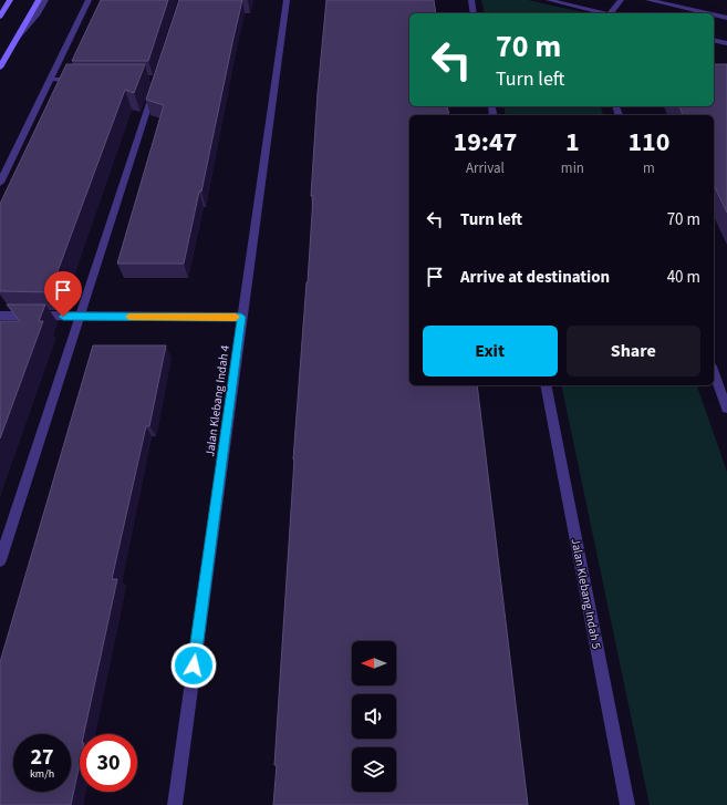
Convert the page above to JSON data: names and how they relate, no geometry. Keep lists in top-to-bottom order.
{
  "streets": {
    "street": ["Jalan Klebang Indah 4", "Jalan Klebang Indah 5"]
  },
  "north": "left",
  "page": {
    "turn": ["70 m", "Turn left"],
    "eta": [
      "19:47",
      "Arrival",
      "1",
      "min",
      "110",
      "m"
    ],
    "list": [
      {
        "name": "Turn left",
        "value": "70 m"
      },
      {
        "name": "Arrive at destination",
        "value": "40 m"
      }
    ],
    "buttons": ["Exit", "Share"],
    "speed": "27 km/h",
    "limit": "30"
  }
}
